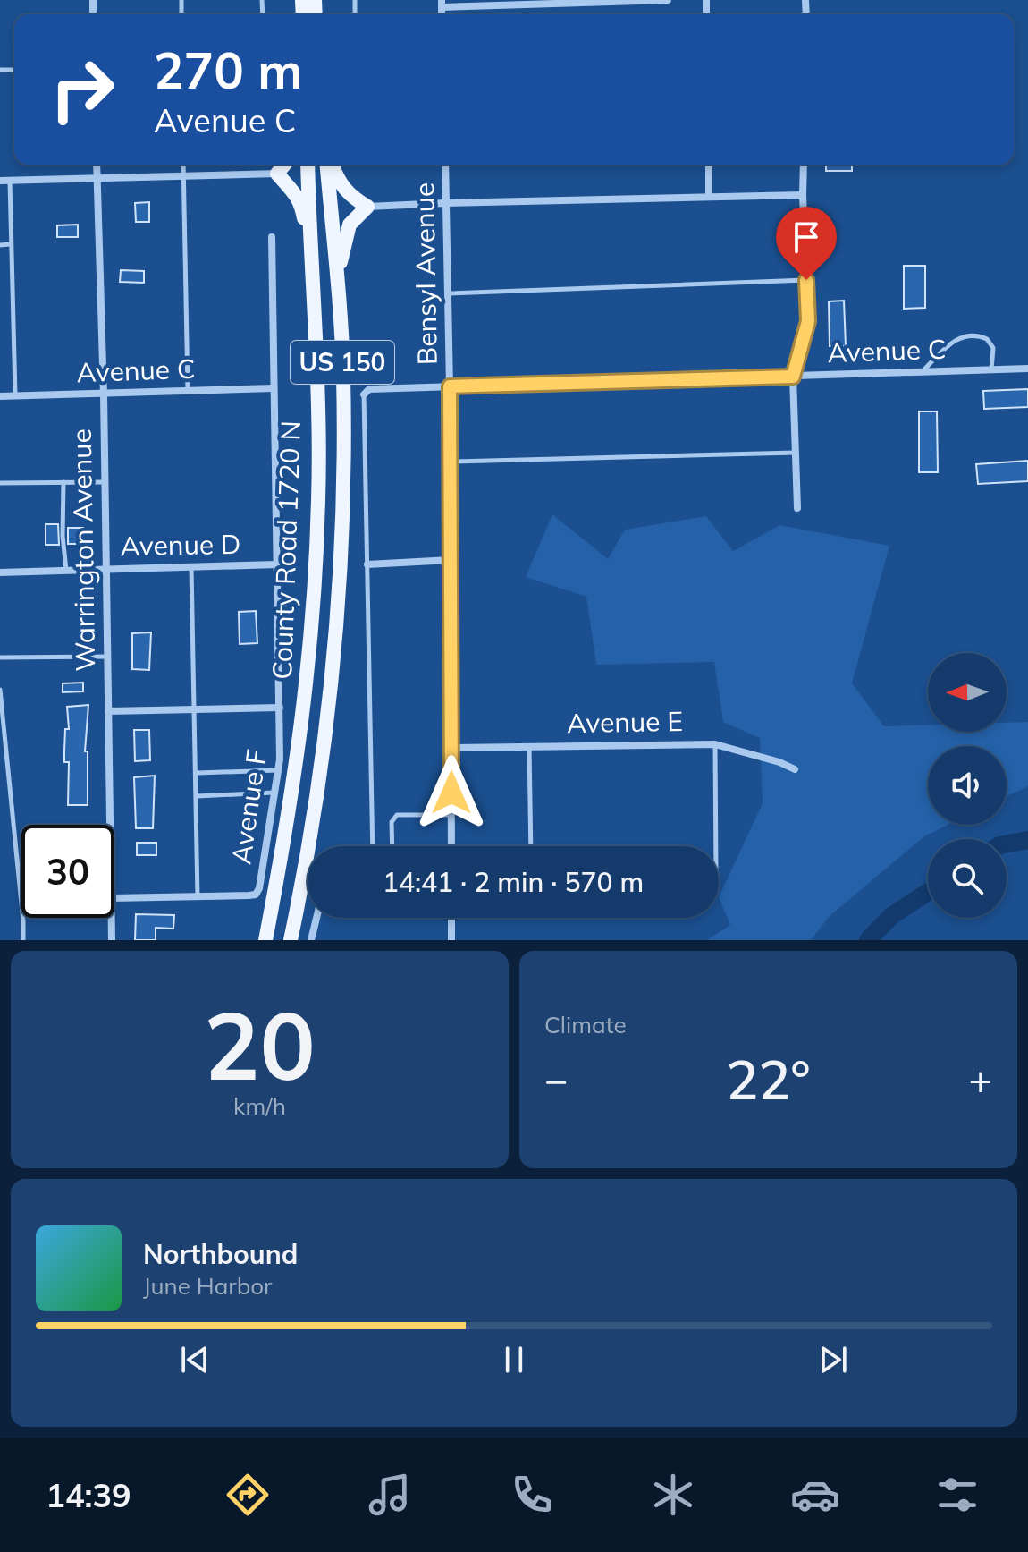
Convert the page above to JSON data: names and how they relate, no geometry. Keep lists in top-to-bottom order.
{
  "streets": {
    "main road": ["US 150", "County Road 1720 N"],
    "street": [
      "Bensyl Avenue",
      "Avenue C",
      "Avenue D",
      "Warrington Avenue",
      "Avenue E",
      "Avenue F"
    ]
  },
  "crossings": [
    ["Bensyl Avenue", "Avenue C"],
    ["Bensyl Avenue", "Avenue E"],
    ["Avenue C", "Warrington Avenue"],
    ["Avenue C", "Avenue F"],
    ["US 150", "County Road 1720 N"],
    ["Avenue D", "Warrington Avenue"],
    ["Avenue D", "Avenue F"]
  ],
  "north": "left",
  "page": {
    "turn": ["270 m", "Avenue C"],
    "limit": "30",
    "trip": "14:41 · 2 min · 570 m",
    "tile": [
      ["20", "km/h"],
      "Climate"
    ],
    "heat": ["−", "22°", "+"],
    "song": ["Northbound", "June Harbor"],
    "tabs": "14:39"
  }
}
